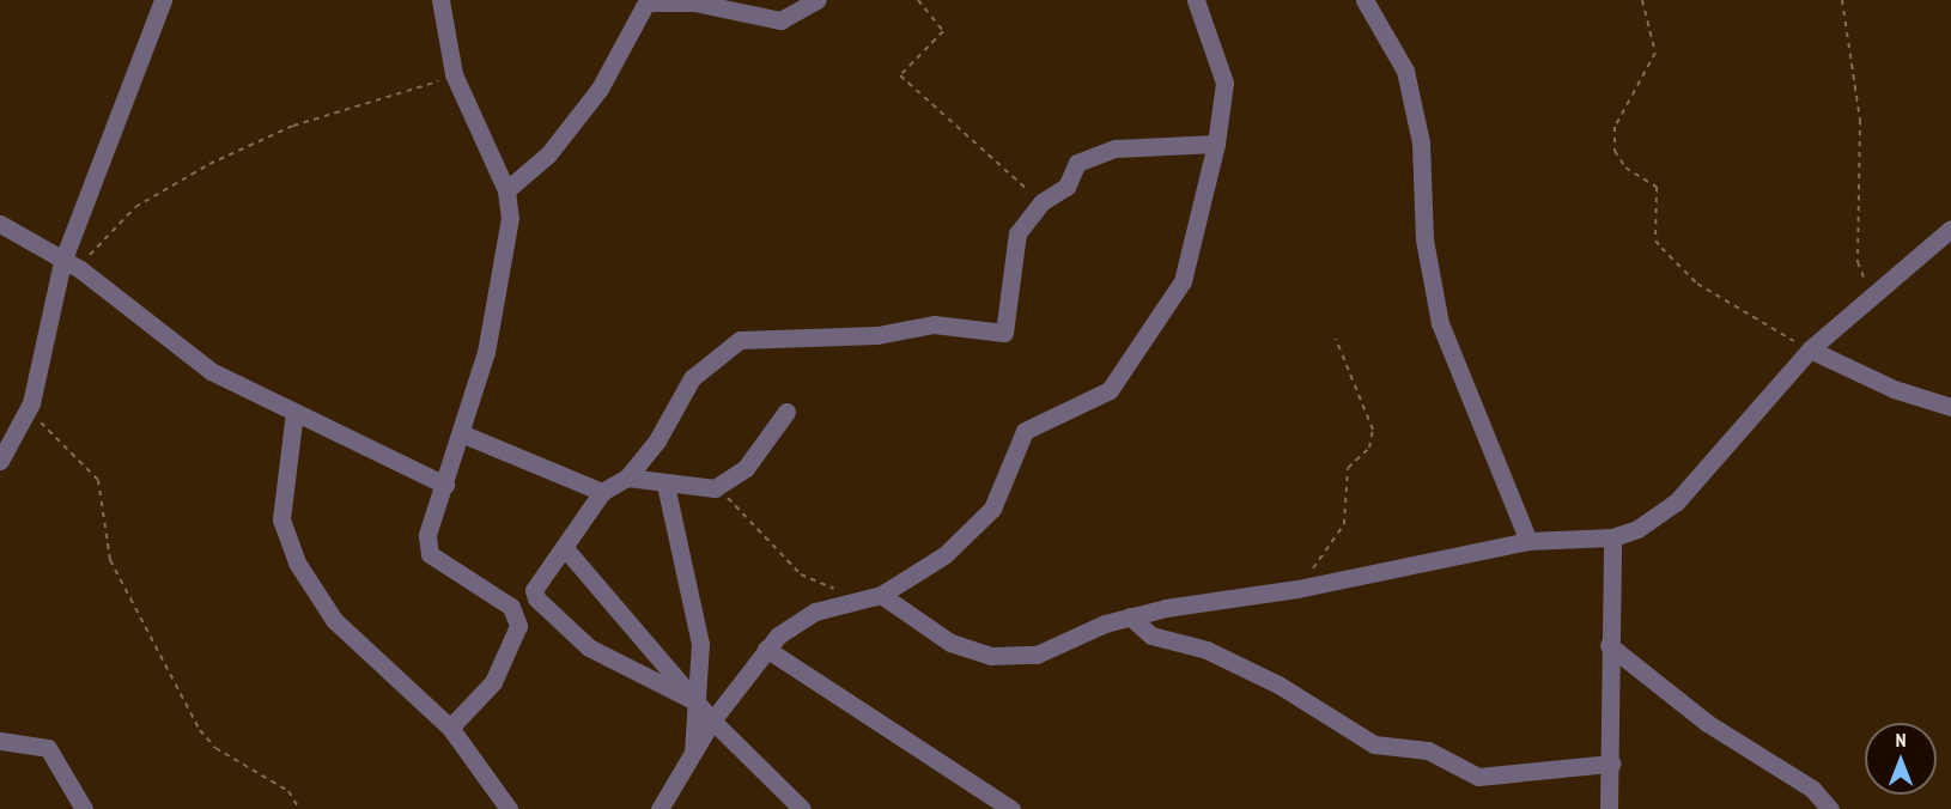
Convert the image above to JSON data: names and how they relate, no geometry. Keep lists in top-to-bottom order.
{
  "north": "top"
}
